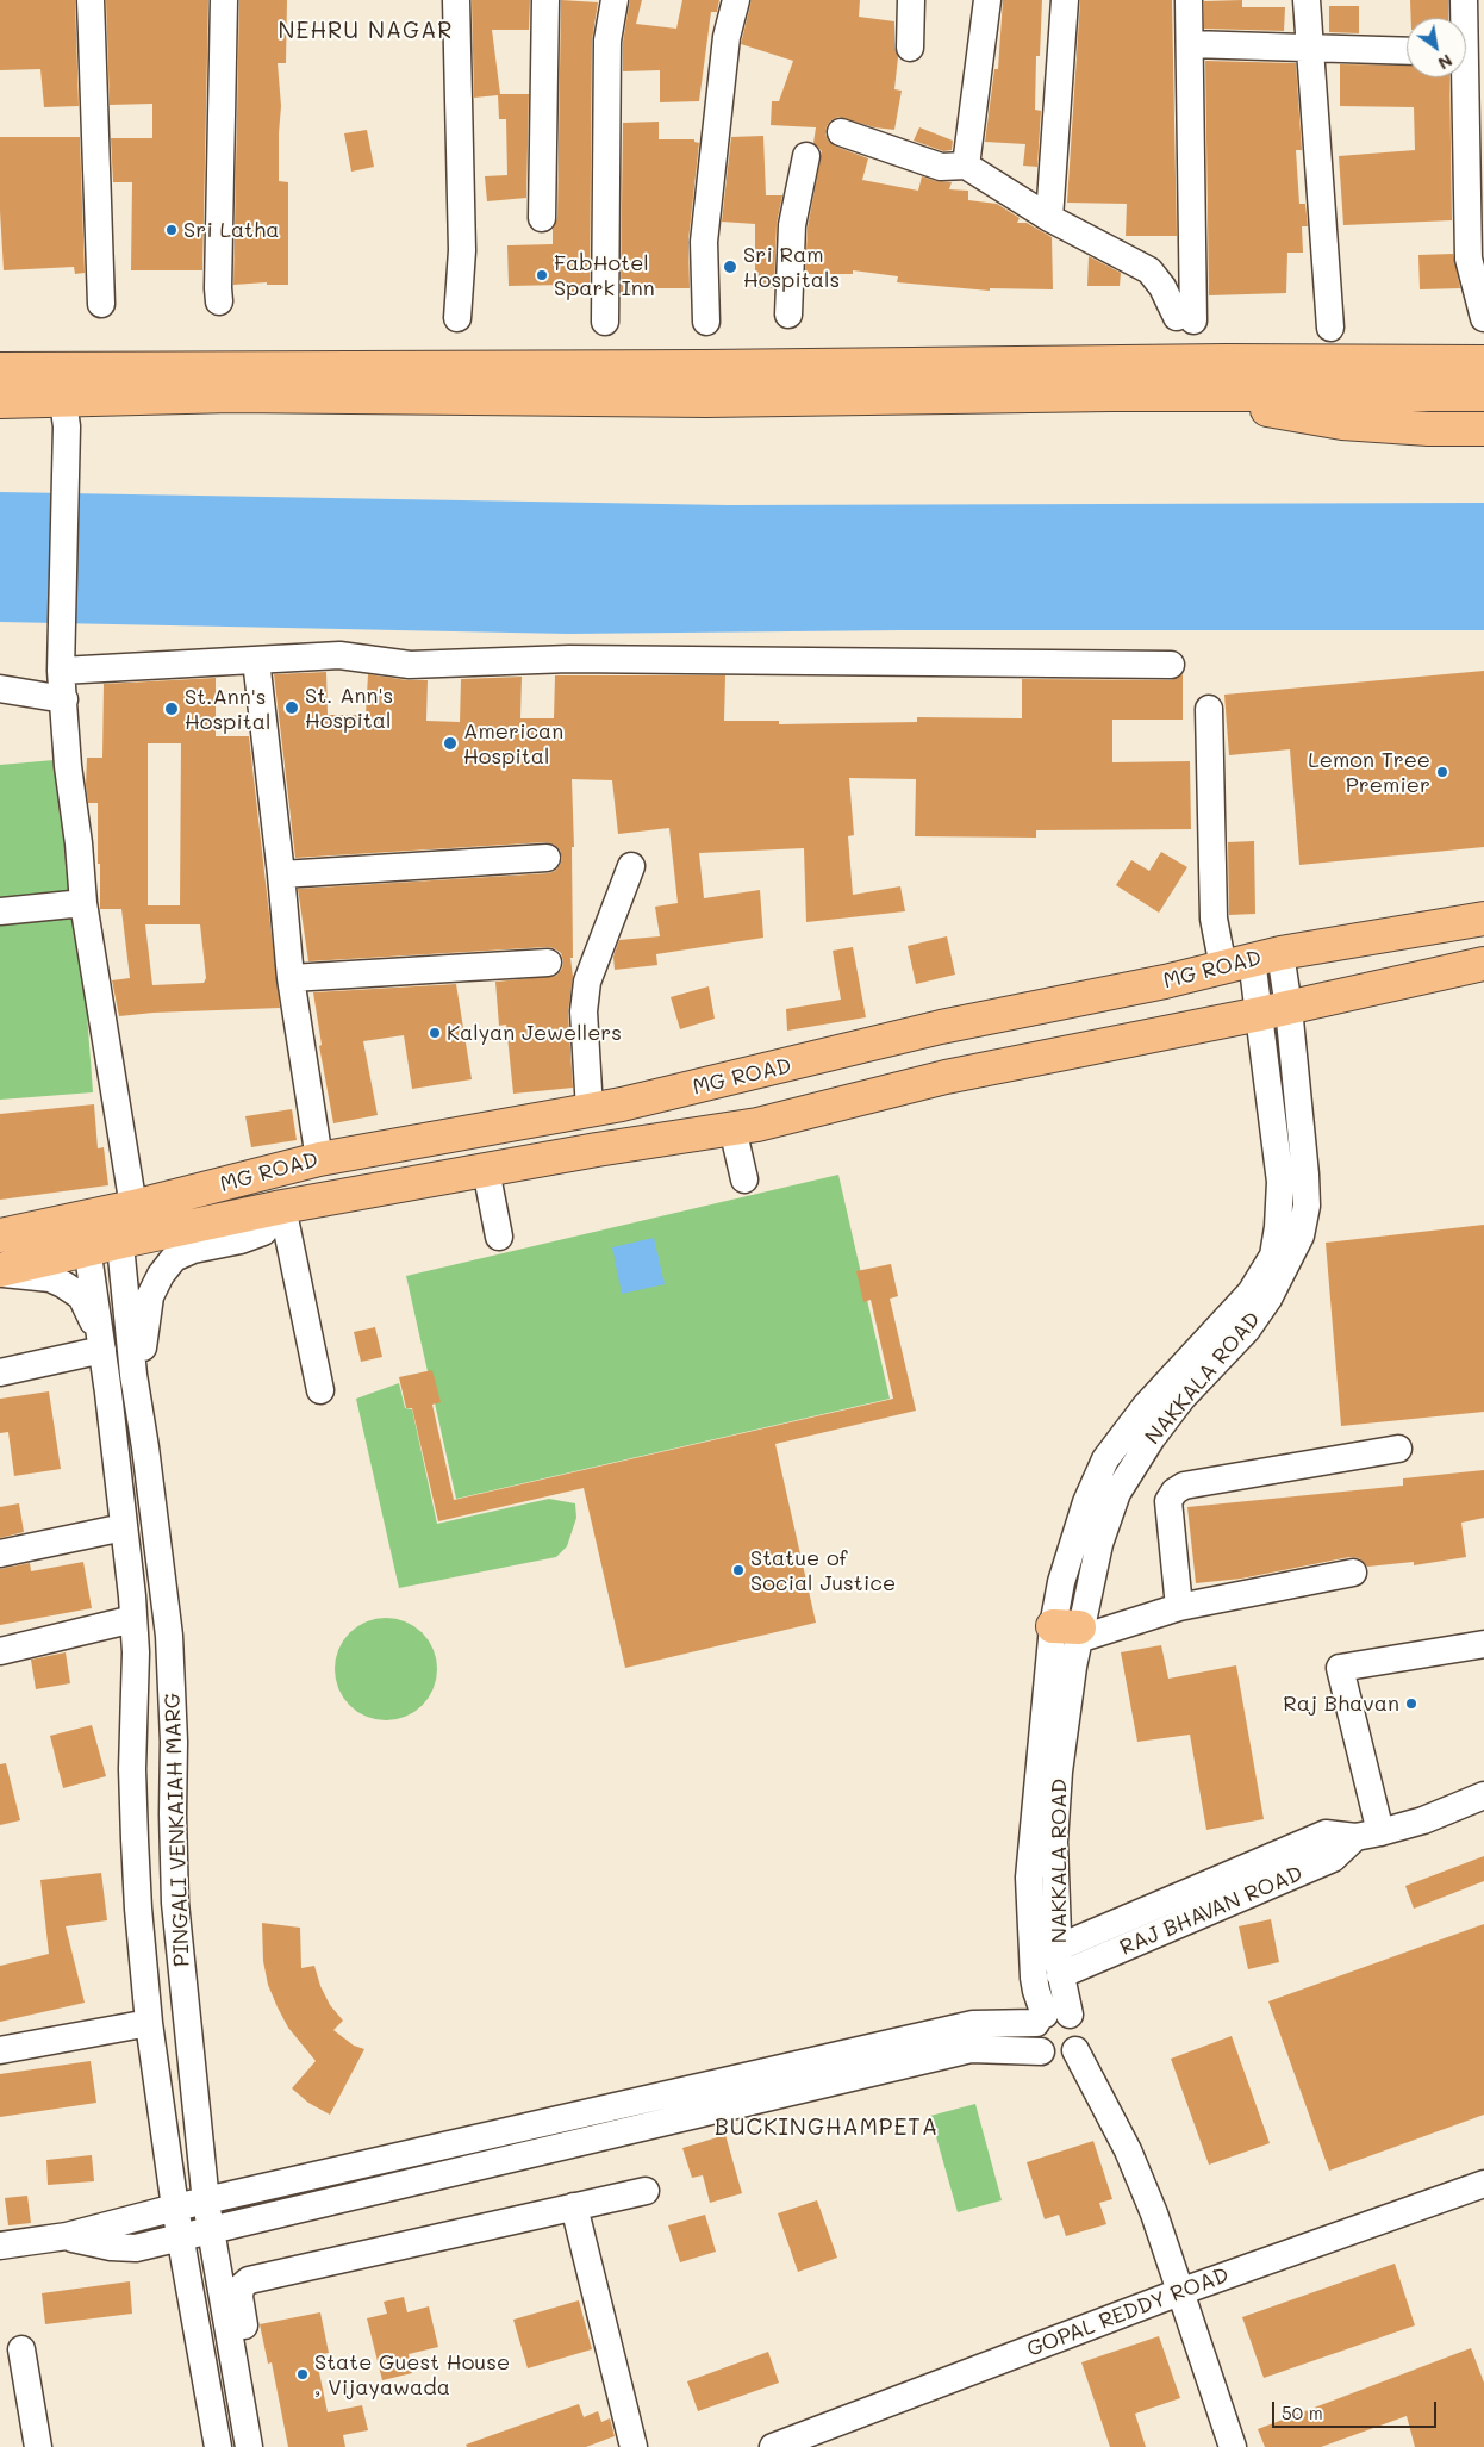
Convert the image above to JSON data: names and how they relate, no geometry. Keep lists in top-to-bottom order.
{
  "streets": {
    "main road": ["MG ROAD"],
    "street": [
      "NAKKALA ROAD",
      "PINGALI VENKAIAH MARG",
      "RAJ BHAVAN ROAD",
      "GOPAL REDDY ROAD"
    ]
  },
  "crossings": [
    ["MG ROAD", "NAKKALA ROAD"],
    ["MG ROAD", "PINGALI VENKAIAH MARG"],
    ["NAKKALA ROAD", "RAJ BHAVAN ROAD"]
  ],
  "districts": ["NEHRU NAGAR", "BUCKINGHAMPETA"],
  "places": [
    "Sri Latha",
    "Sri Ram Hospitals",
    "FabHotel Spark Inn",
    "St. Ann's Hospital",
    "St.Ann's Hospital",
    "American Hospital",
    "Lemon Tree Premier",
    "Kalyan Jewellers",
    "Statue of Social Justice",
    "Raj Bhavan",
    "State Guest House , Vijayawada"
  ],
  "scale_bar": "50 m",
  "north": "bottom right"
}
